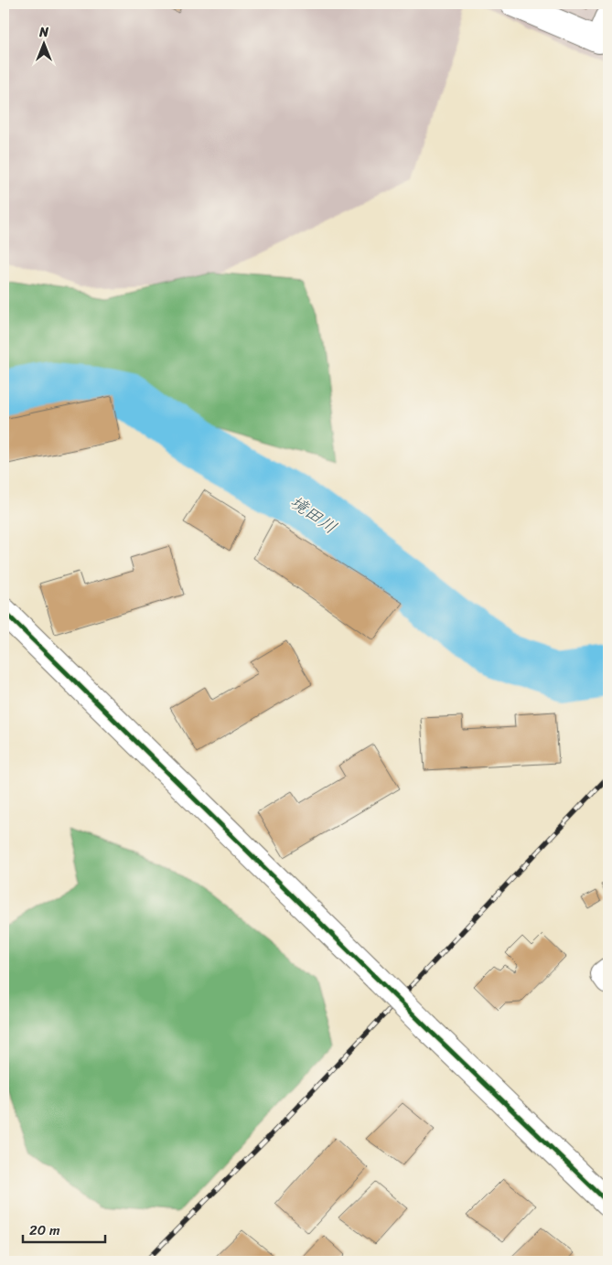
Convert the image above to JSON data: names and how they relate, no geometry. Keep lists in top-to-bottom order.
{
  "water": ["境田川"],
  "scale_bar": "20 m",
  "north": "top"
}
